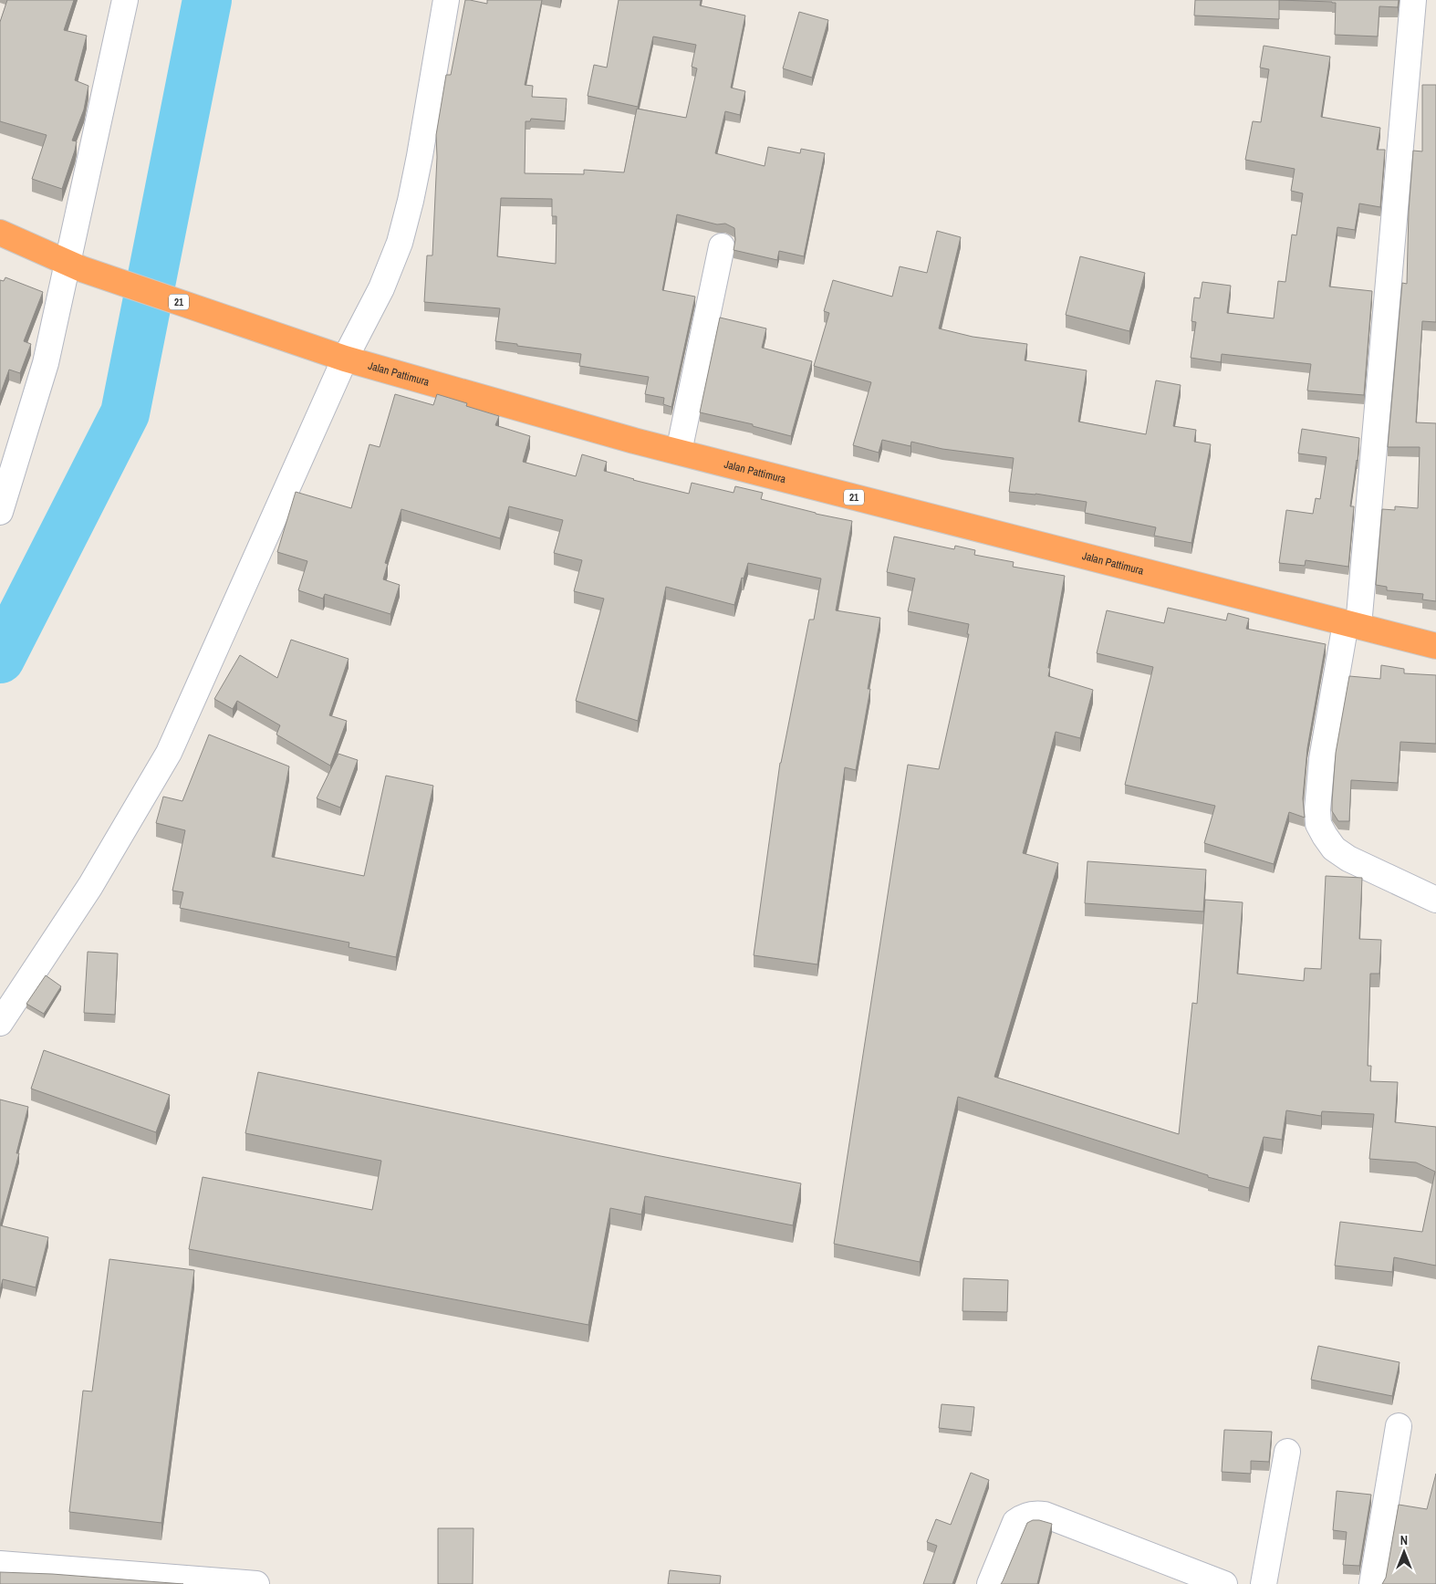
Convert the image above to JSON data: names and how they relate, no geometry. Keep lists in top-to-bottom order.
{
  "streets": {
    "highway": ["21", "Jalan Pattimura"]
  },
  "crossings": [
    ["21", "Jalan Pattimura"]
  ],
  "north": "top"
}
